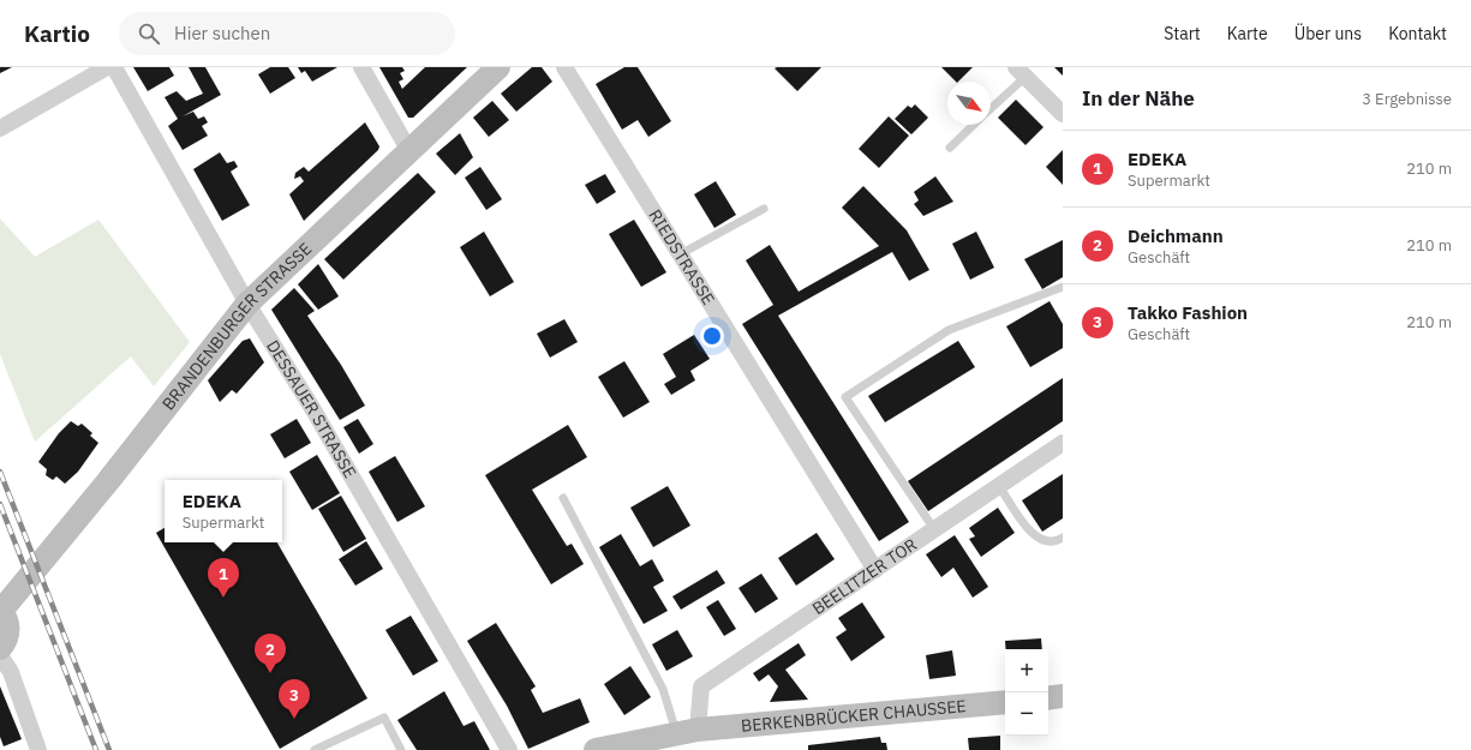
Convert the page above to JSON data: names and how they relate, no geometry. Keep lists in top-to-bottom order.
{
  "streets": {
    "street": [
      "RIEDSTRASSE",
      "BRANDENBURGER STRASSE",
      "DESSAUER STRASSE",
      "BEELITZER TOR",
      "BERKENBRÜCKER CHAUSSEE"
    ]
  },
  "crossings": [
    ["RIEDSTRASSE", "BEELITZER TOR"],
    ["BRANDENBURGER STRASSE", "DESSAUER STRASSE"],
    ["BEELITZER TOR", "BERKENBRÜCKER CHAUSSEE"]
  ],
  "north": "bottom right",
  "page": {
    "header": "Kartio",
    "search": "Hier suchen",
    "nav": [
      "Start",
      "Karte",
      "Über uns",
      "Kontakt"
    ],
    "heading": ["In der Nähe", "3 Ergebnisse"],
    "list": [
      {
        "mark": "1",
        "name": "EDEKA",
        "note": "Supermarkt",
        "value": "210 m"
      },
      {
        "mark": "2",
        "name": "Deichmann",
        "note": "Geschäft",
        "value": "210 m"
      },
      {
        "mark": "3",
        "name": "Takko Fashion",
        "note": "Geschäft",
        "value": "210 m"
      }
    ],
    "popup": ["EDEKA", "Supermarkt"],
    "pins": ["1", "2", "3"],
    "map_buttons": ["+", "−"]
  }
}
